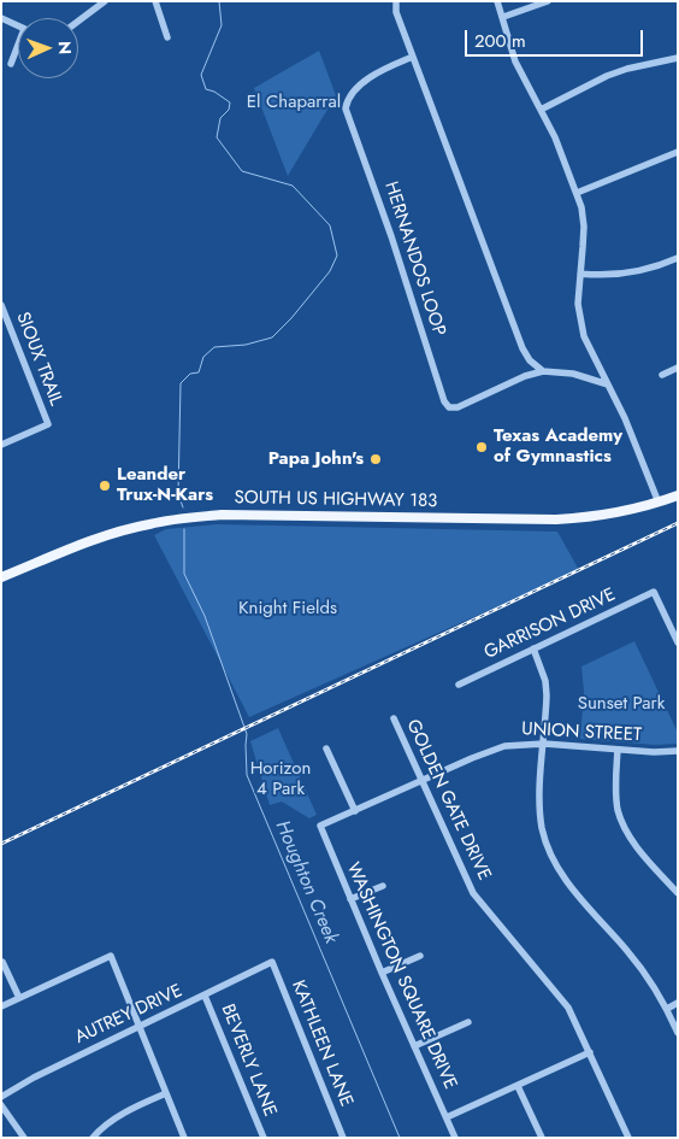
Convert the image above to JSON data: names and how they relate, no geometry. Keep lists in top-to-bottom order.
{
  "streets": {
    "main road": ["SOUTH US HIGHWAY 183"],
    "street": [
      "HERNANDOS LOOP",
      "SIOUX TRAIL",
      "GARRISON DRIVE",
      "UNION STREET",
      "GOLDEN GATE DRIVE",
      "WASHINGTON SQUARE DRIVE",
      "AUTREY DRIVE",
      "KATHLEEN LANE",
      "BEVERLY LANE"
    ]
  },
  "crossings": [
    ["UNION STREET", "GOLDEN GATE DRIVE"],
    ["UNION STREET", "WASHINGTON SQUARE DRIVE"],
    ["AUTREY DRIVE", "KATHLEEN LANE"],
    ["AUTREY DRIVE", "BEVERLY LANE"]
  ],
  "water": ["Houghton Creek"],
  "parks": [
    "El Chaparral",
    "Knight Fields",
    "Sunset Park",
    "Horizon 4 Park"
  ],
  "places": ["Texas Academy of Gymnastics", "Papa John's", "Leander Trux-N-Kars"],
  "scale_bar": "200 m",
  "north": "right"
}
